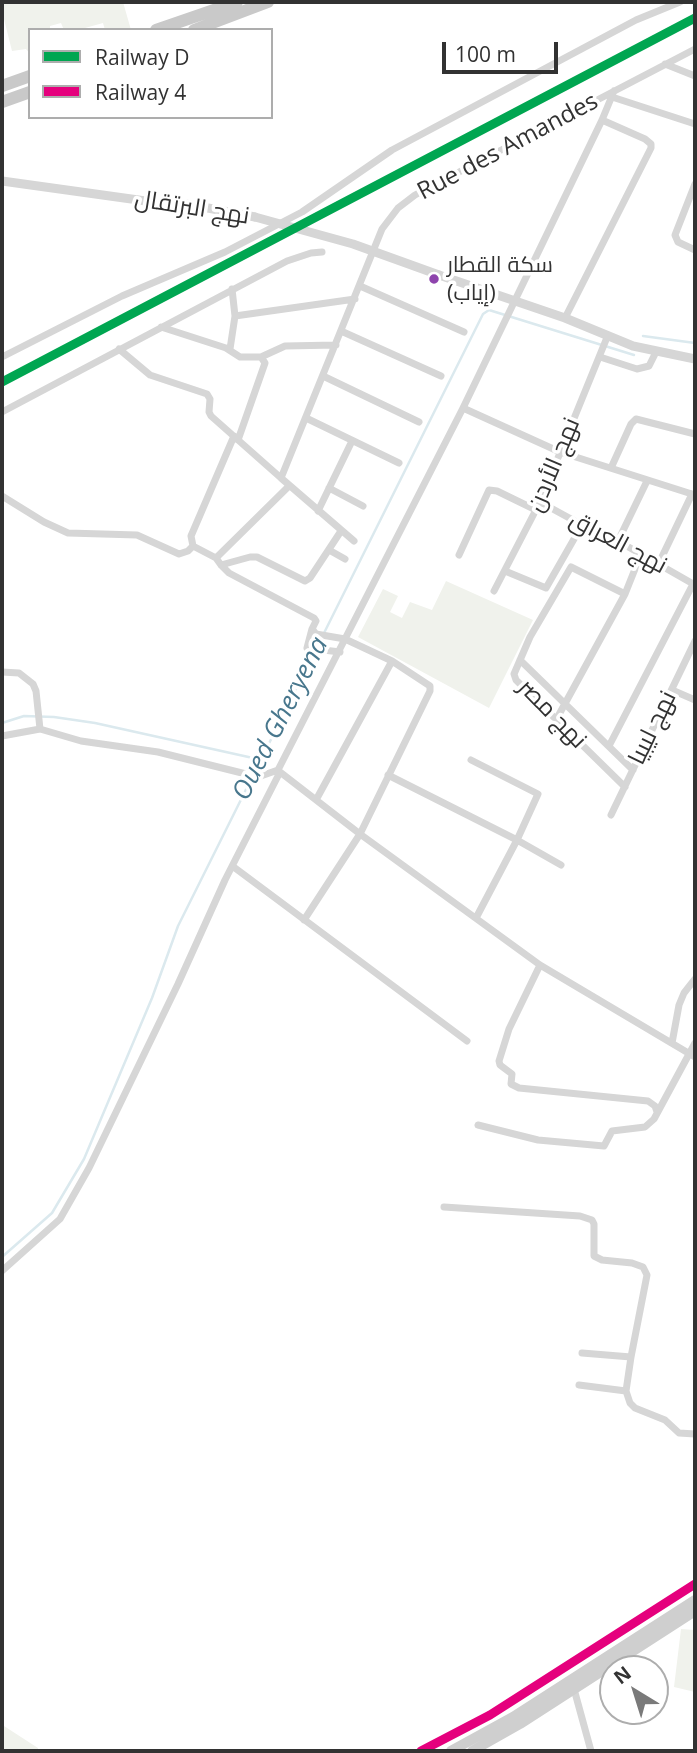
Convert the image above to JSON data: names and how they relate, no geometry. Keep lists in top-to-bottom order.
{
  "streets": {
    "street": [
      "Rue des Amandes",
      "نهج البرتقال",
      "نهج الأردن",
      "نهج العراق",
      "نهج مصر",
      "نهج ليبيا"
    ]
  },
  "crossings": [
    ["نهج البرتقال", "نهج الأردن"],
    ["نهج الأردن", "نهج العراق"],
    ["نهج مصر", "نهج ليبيا"]
  ],
  "water": ["Oued Gheryena"],
  "places": ["سكة القطار (إياب)"],
  "lines": ["rail line D", "rail line 4"],
  "legend": ["Railway D", "Railway 4"],
  "scale_bar": "100 m",
  "north": "top left"
}
